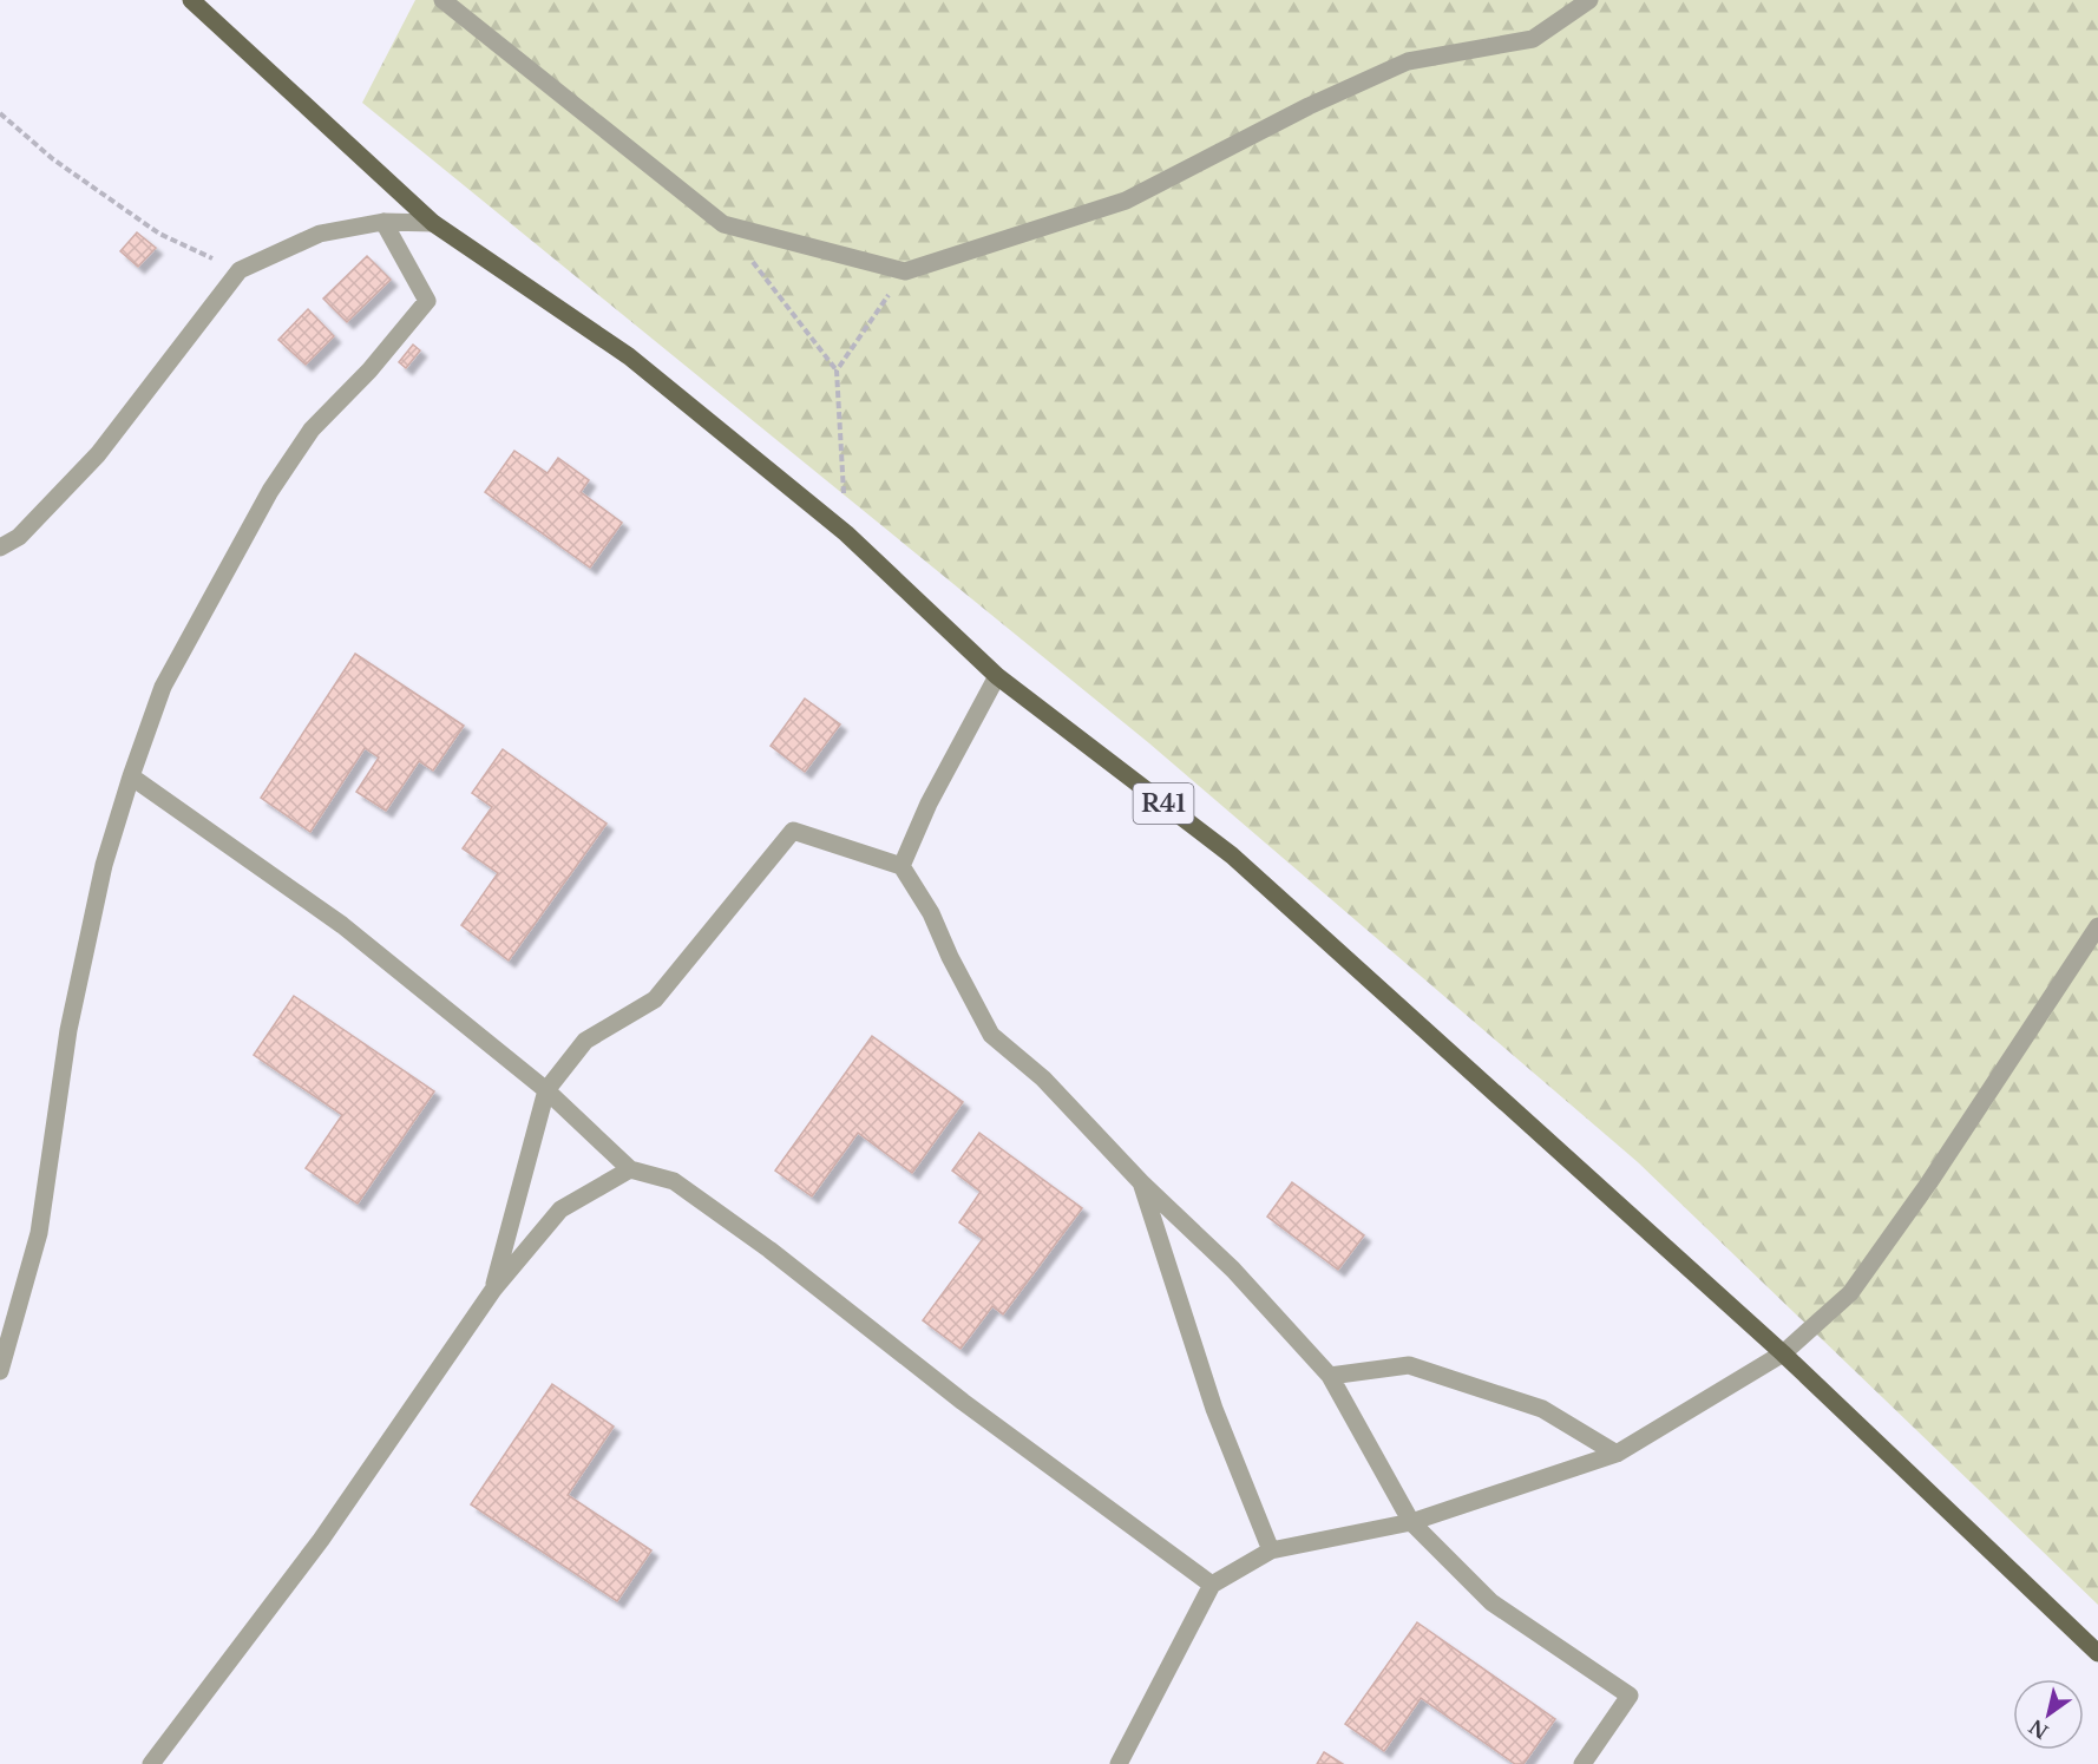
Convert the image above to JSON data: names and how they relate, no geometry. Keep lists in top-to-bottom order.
{
  "streets": {
    "main road": ["R41"]
  },
  "north": "bottom left"
}
